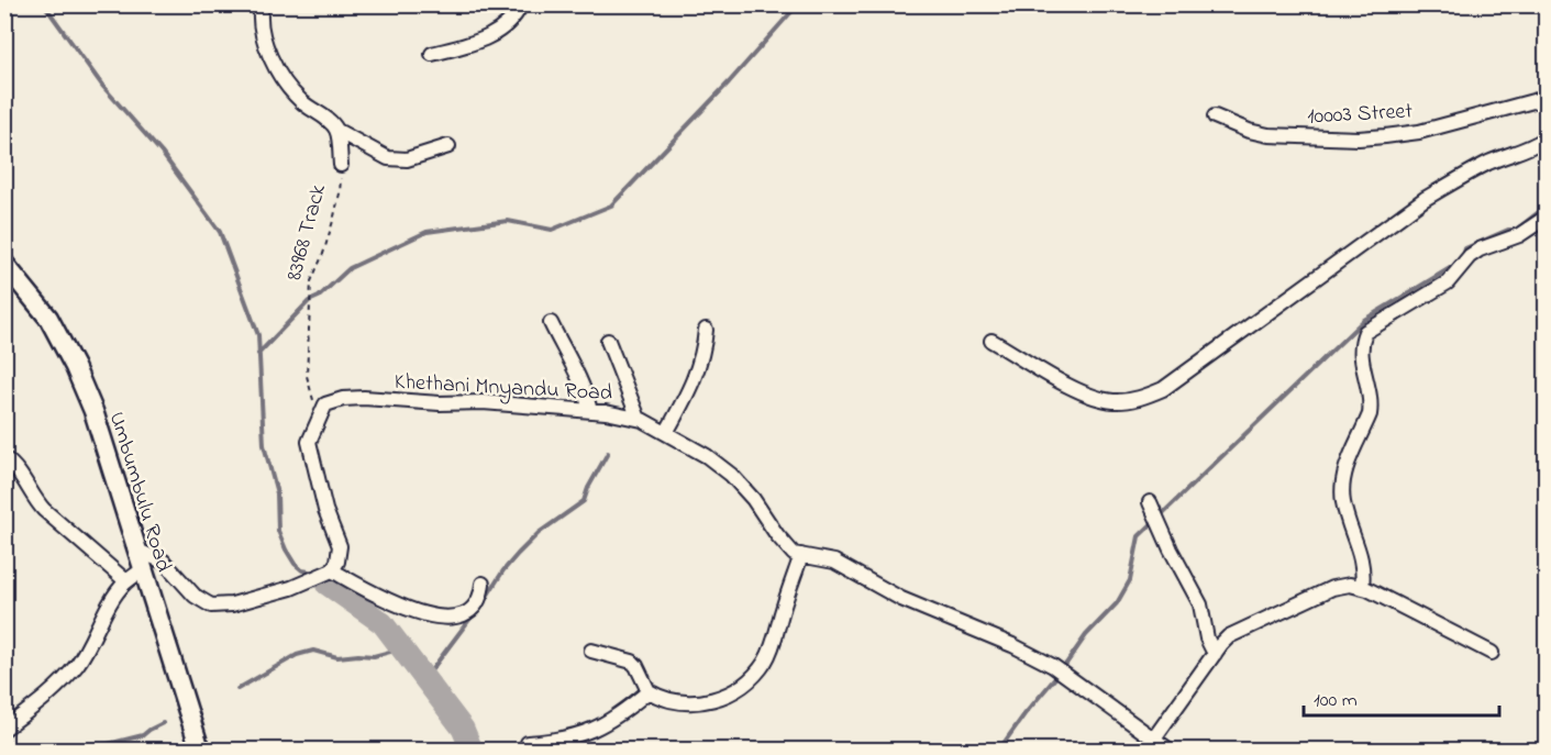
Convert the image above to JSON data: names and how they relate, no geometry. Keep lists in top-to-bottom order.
{
  "streets": {
    "main road": ["Umbumbulu Road"],
    "street": ["10003 Street", "83968 Track", "Khethani Mnyandu Road"]
  },
  "crossings": [
    ["83968 Track", "Khethani Mnyandu Road"]
  ],
  "scale_bar": "100 m"
}
